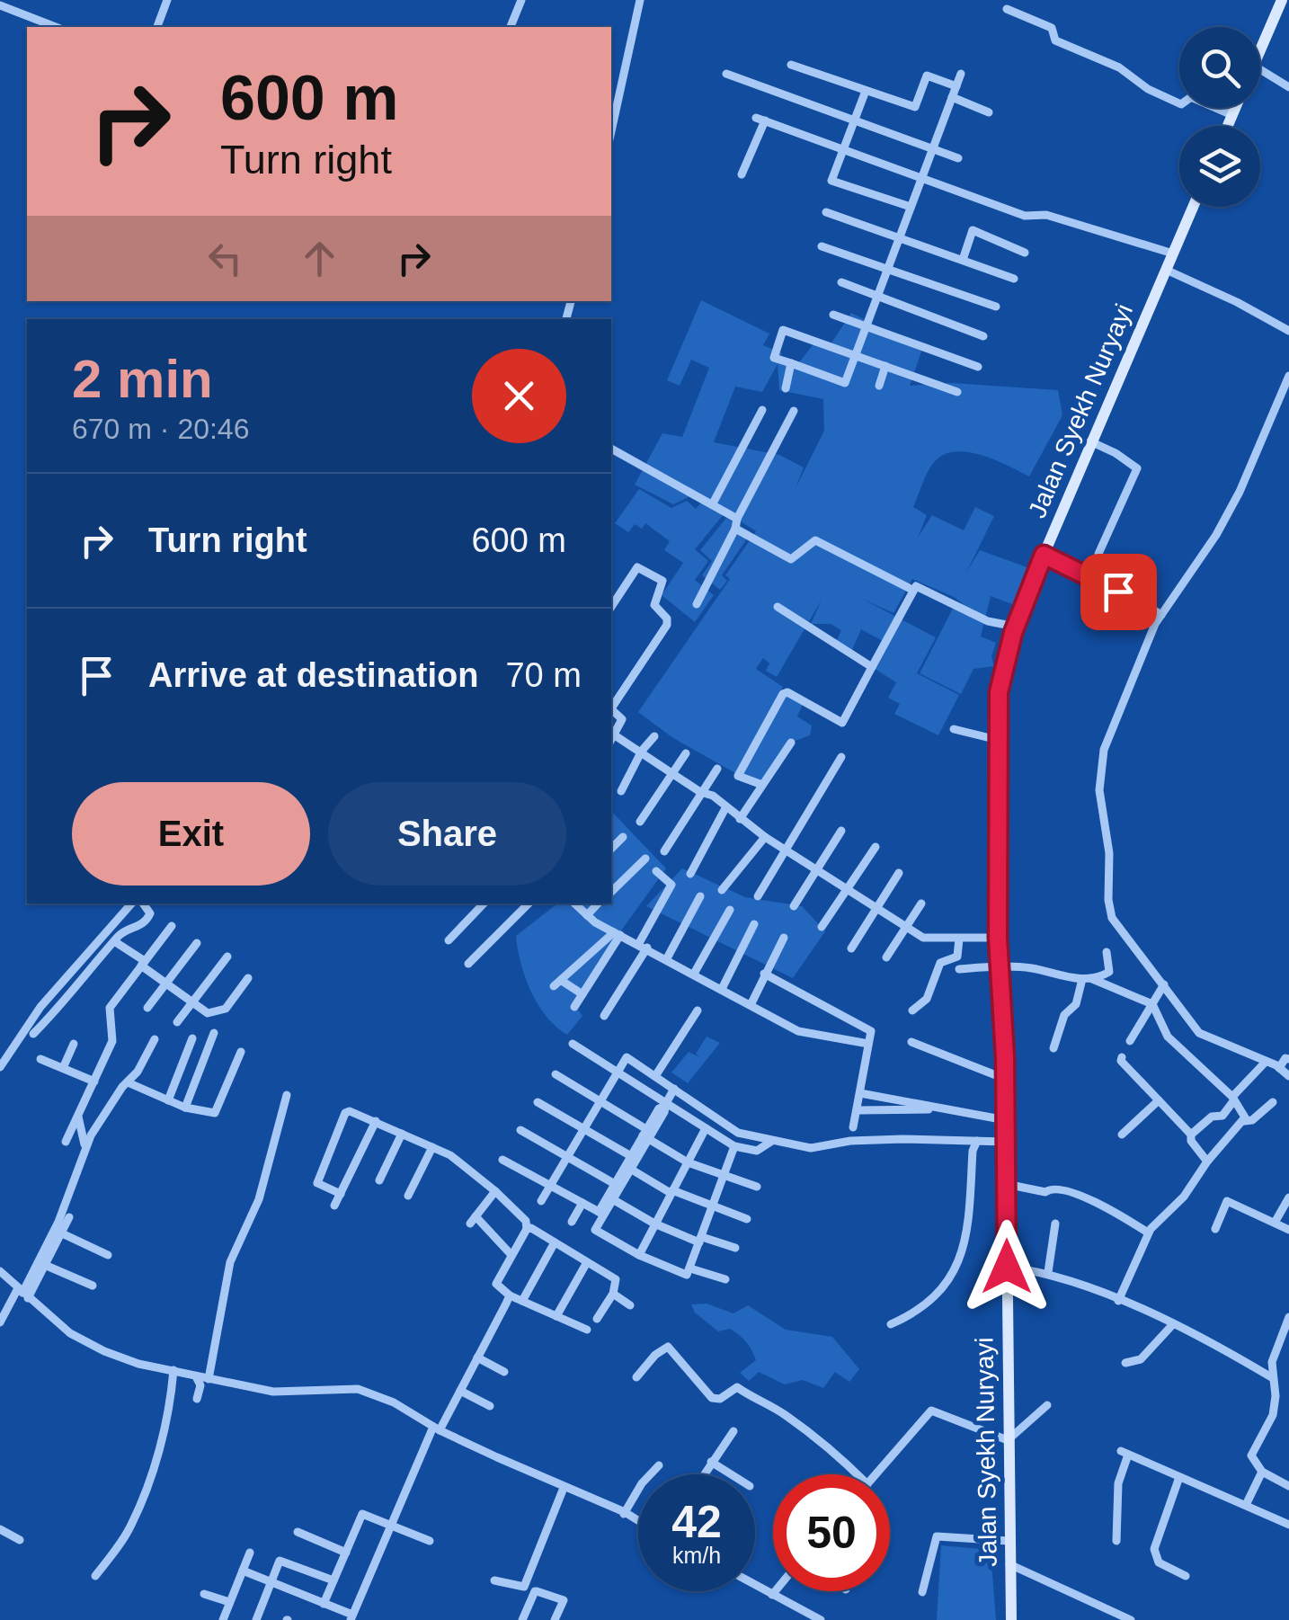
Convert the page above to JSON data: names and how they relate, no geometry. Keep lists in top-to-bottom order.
{
  "streets": {
    "main road": ["Jalan Syekh Nuryayi"]
  },
  "page": {
    "turn": ["600 m", "Turn right"],
    "heading": ["2 min", "670 m · 20:46"],
    "list": [
      {
        "name": "Turn right",
        "value": "600 m"
      },
      {
        "name": "Arrive at destination",
        "value": "70 m"
      }
    ],
    "buttons": ["Exit", "Share"],
    "speed": "42 km/h",
    "limit": "50"
  }
}
